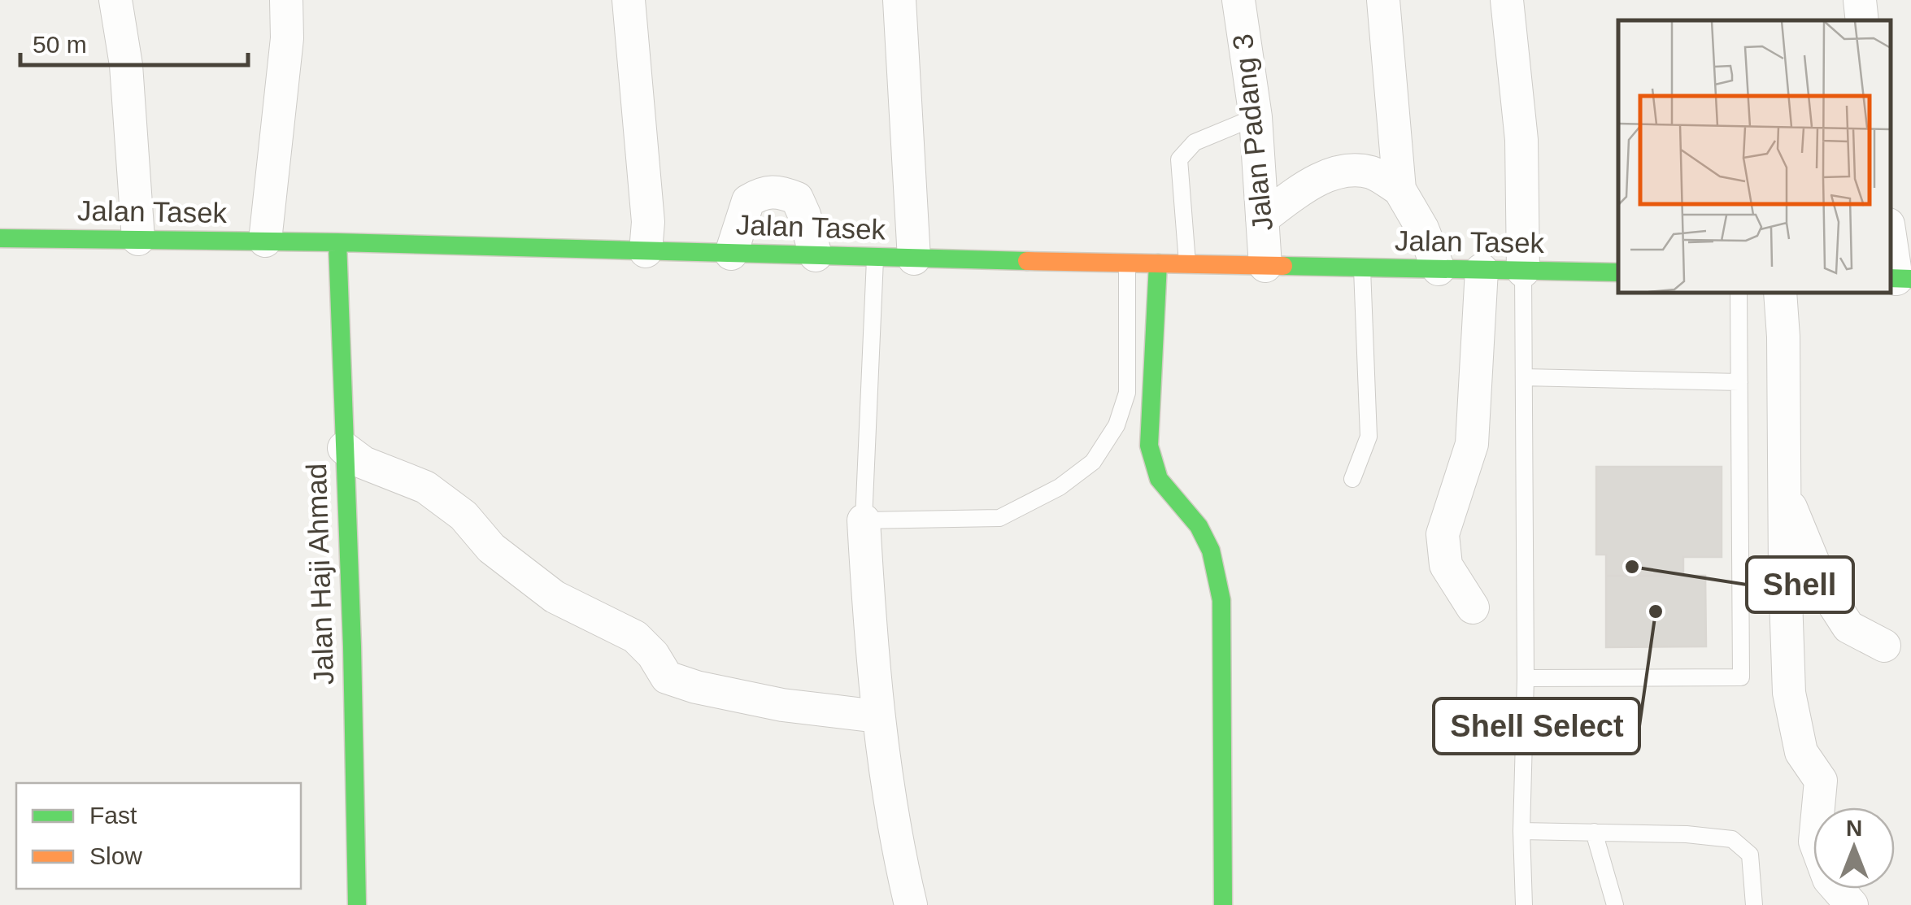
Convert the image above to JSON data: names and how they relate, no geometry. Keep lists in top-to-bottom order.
{
  "streets": {
    "main road": ["Jalan Tasek", "Jalan Haji Ahmad"],
    "street": ["Jalan Padang 3"]
  },
  "crossings": [
    ["Jalan Padang 3", "Jalan Tasek"],
    ["Jalan Tasek", "Jalan Haji Ahmad"]
  ],
  "places": ["Shell", "Shell Select"],
  "legend": ["Fast", "Slow"],
  "scale_bar": "50 m",
  "north": "top"
}
